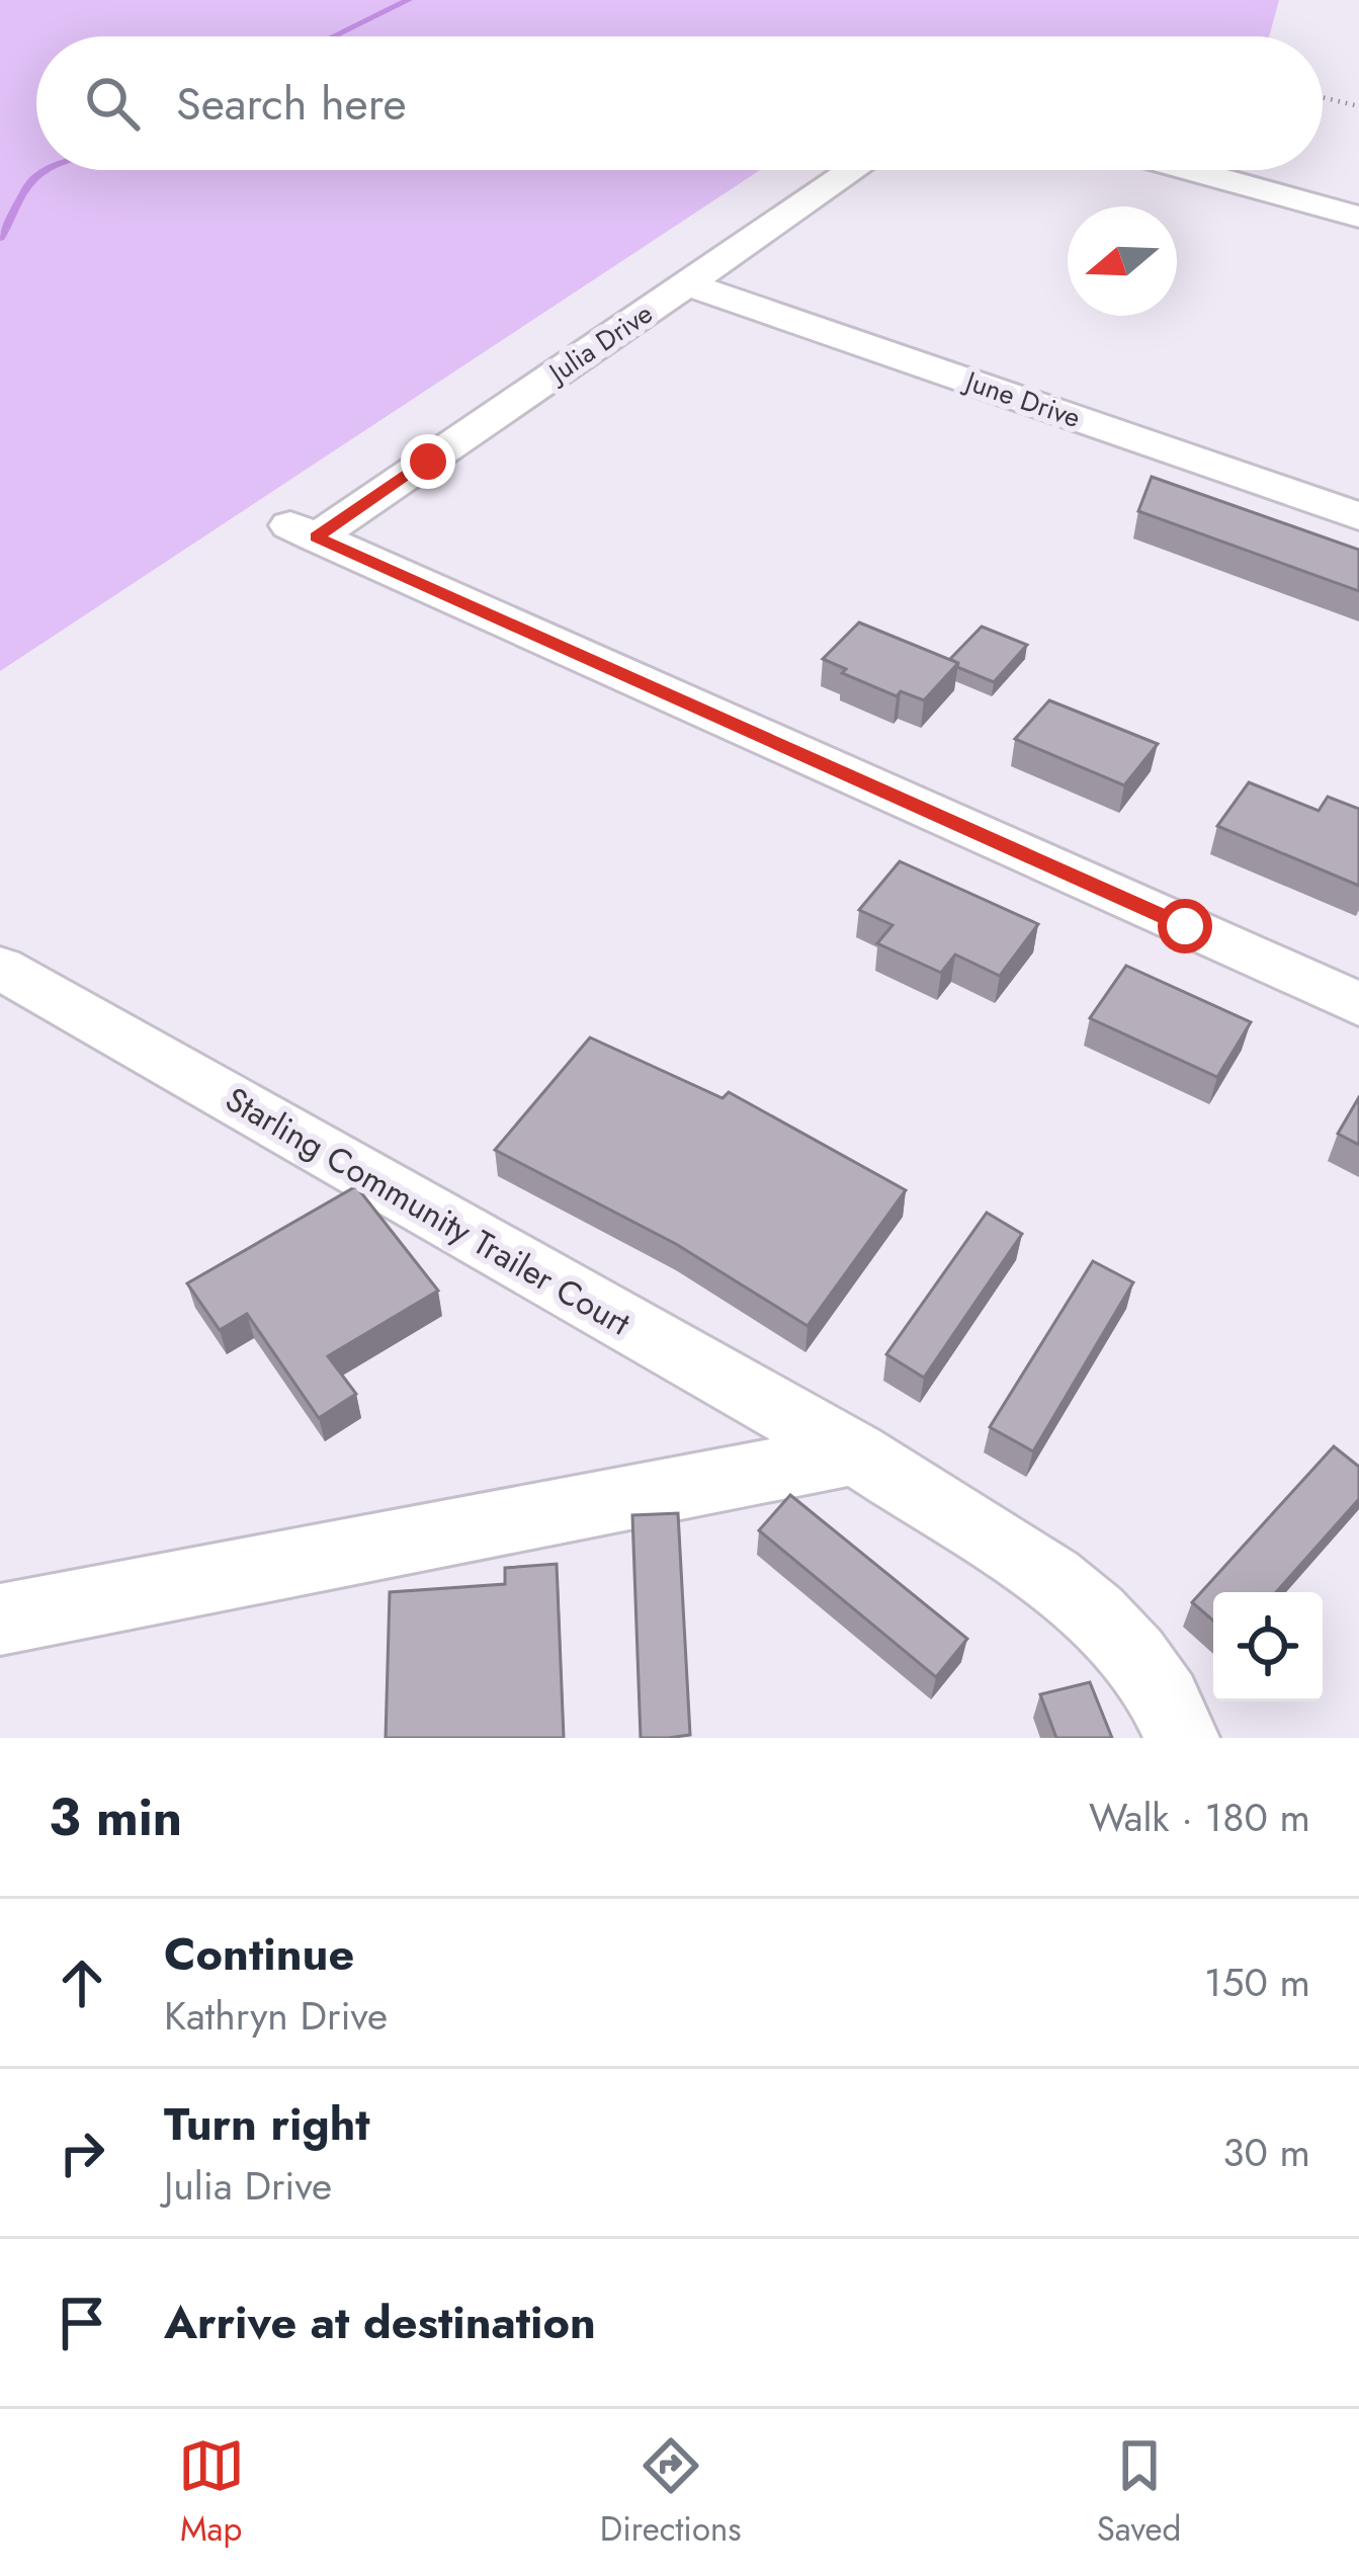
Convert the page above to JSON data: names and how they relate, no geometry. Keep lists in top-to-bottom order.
{
  "streets": {
    "street": ["Julia Drive", "June Drive", "Starling Community Trailer Court"]
  },
  "crossings": [
    ["Julia Drive", "June Drive"]
  ],
  "north": "left",
  "page": {
    "search": "Search here",
    "heading": ["3 min", "Walk · 180 m"],
    "list": [
      ["Continue", "Kathryn Drive", "150 m"],
      ["Turn right", "Julia Drive", "30 m"],
      "Arrive at destination"
    ],
    "nav": ["Map", "Directions", "Saved"]
  }
}
